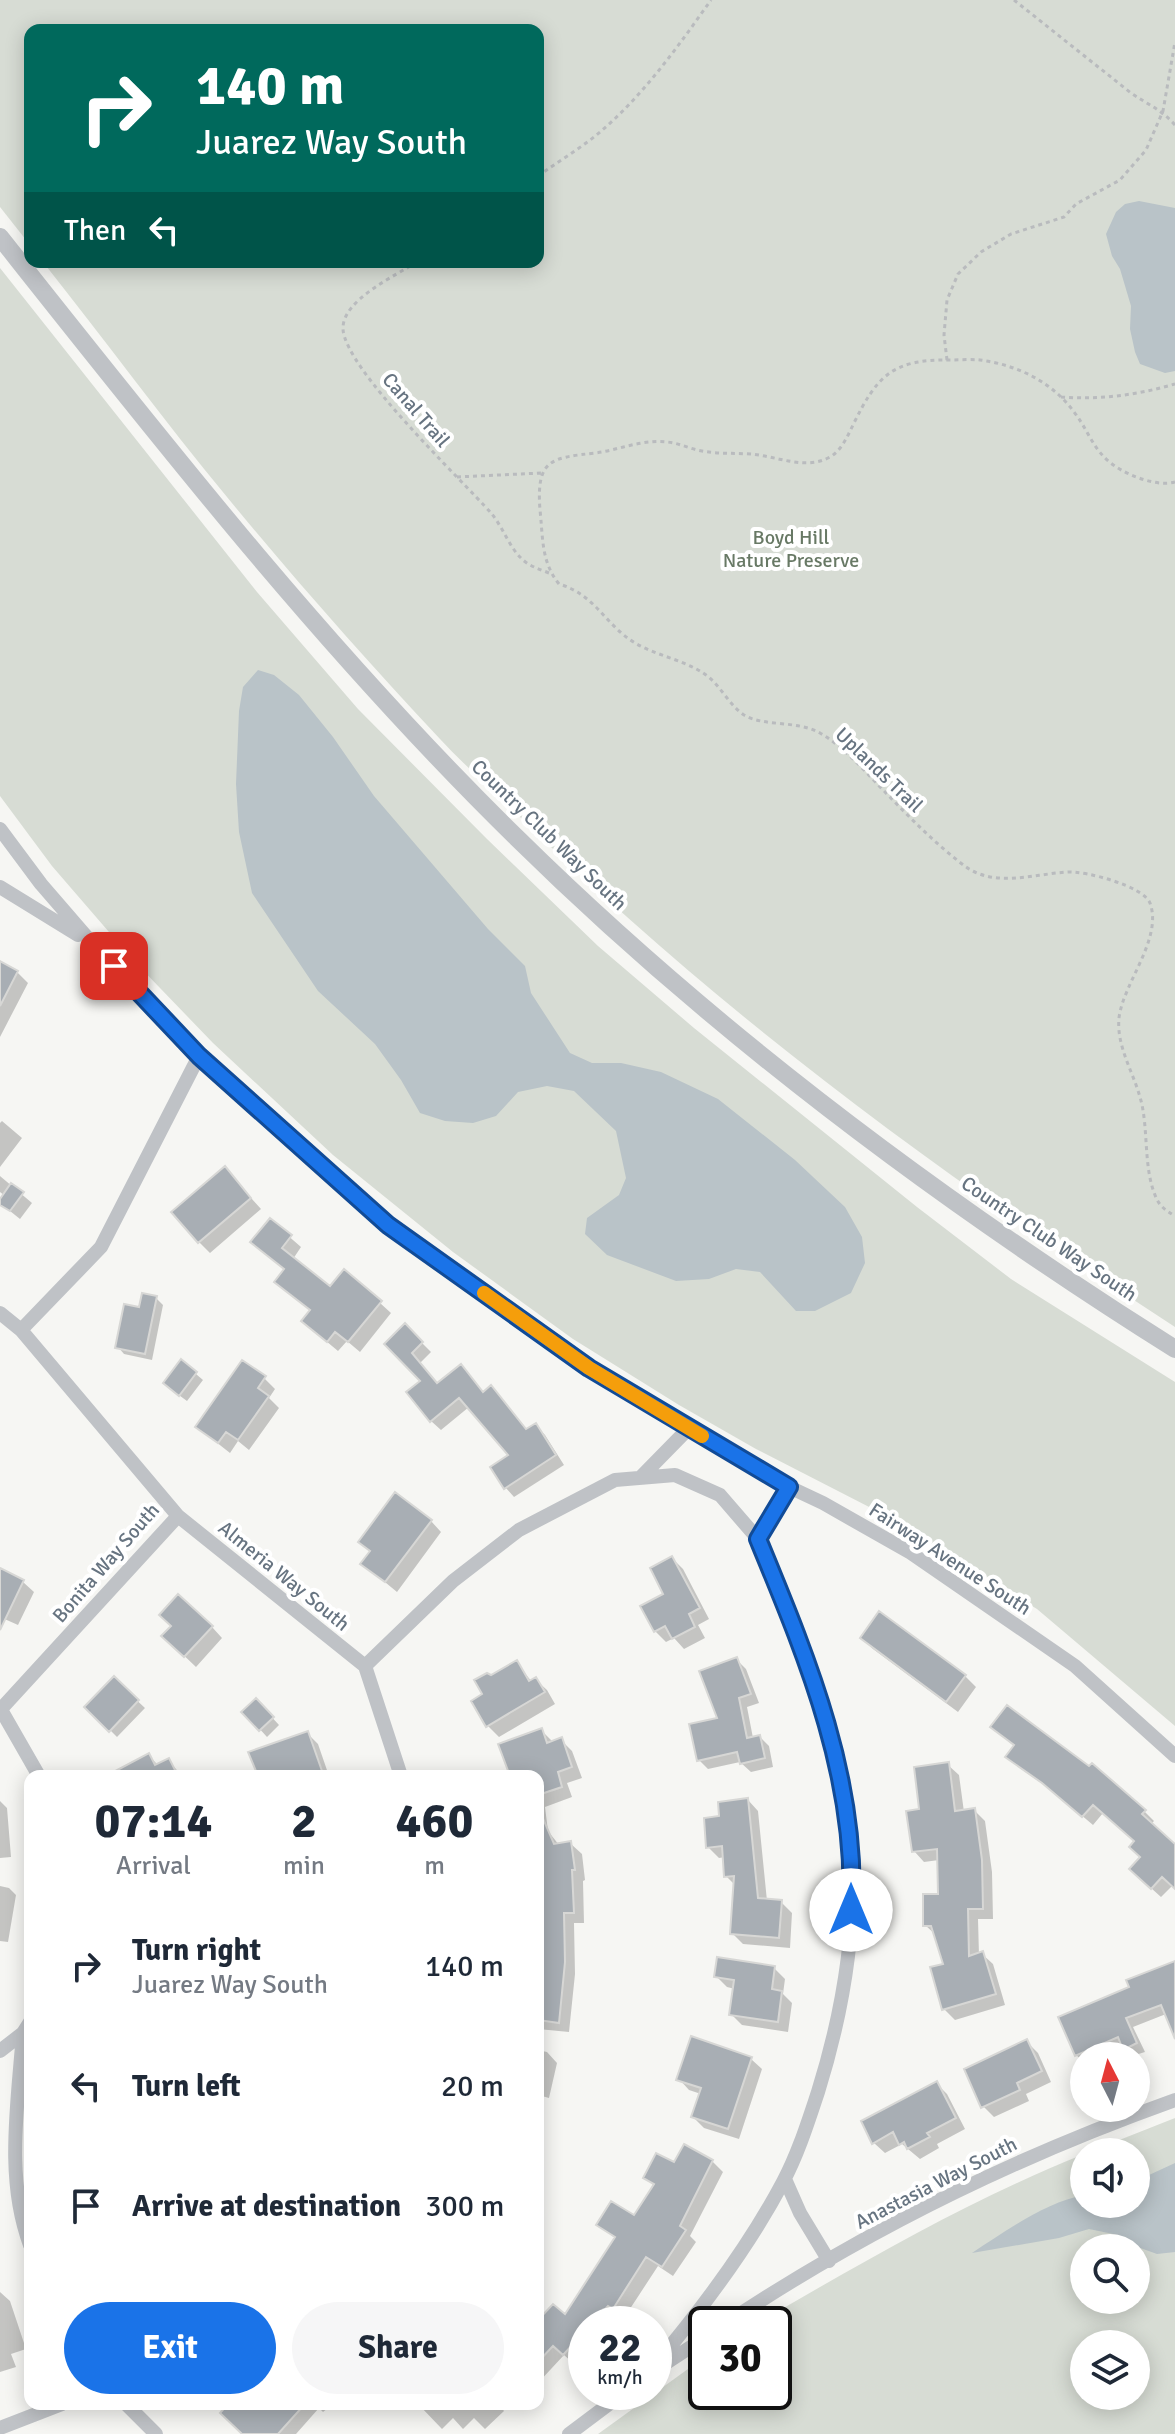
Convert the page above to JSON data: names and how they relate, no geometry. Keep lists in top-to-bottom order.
{
  "streets": {
    "street": [
      "Country Club Way South",
      "Fairway Avenue South",
      "Bonita Way South",
      "Almeria Way South",
      "Anastasia Way South"
    ],
    "path": ["Canal Trail", "Uplands Trail"]
  },
  "crossings": [
    ["Canal Trail", "Uplands Trail"],
    ["Bonita Way South", "Almeria Way South"]
  ],
  "parks": ["Boyd Hill Nature Preserve"],
  "north": "top",
  "page": {
    "turn": ["140 m", "Juarez Way South"],
    "then": "Then",
    "eta": [
      "07:14",
      "Arrival",
      "2",
      "min",
      "460",
      "m"
    ],
    "list": [
      {
        "name": "Turn right",
        "note": "Juarez Way South",
        "value": "140 m"
      },
      {
        "name": "Turn left",
        "value": "20 m"
      },
      {
        "name": "Arrive at destination",
        "value": "300 m"
      }
    ],
    "buttons": ["Exit", "Share"],
    "speed": "22 km/h",
    "limit": "30"
  }
}
